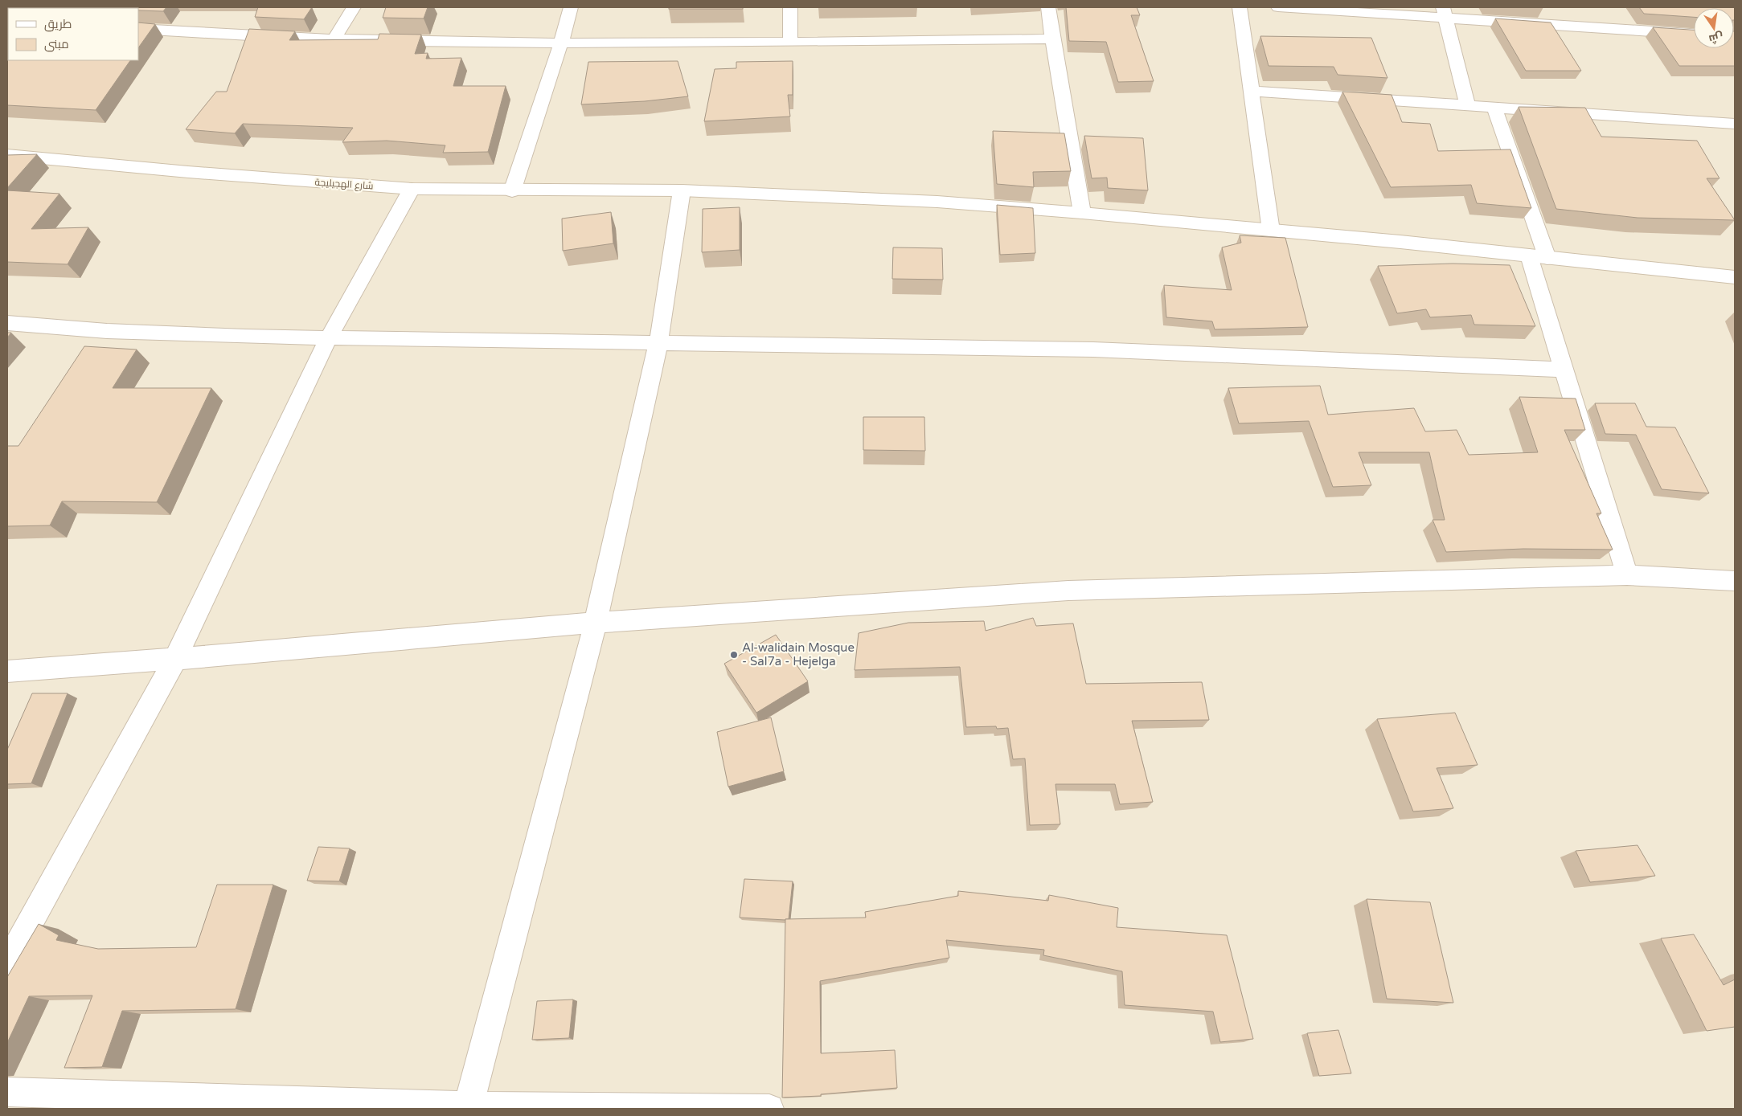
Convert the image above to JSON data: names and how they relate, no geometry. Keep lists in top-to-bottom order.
{
  "streets": {
    "street": ["شارع الهجيليجة"]
  },
  "places": ["Al-walidain Mosque - Sal7a - Hejelga"],
  "legend": ["طريق", "مبنى"],
  "north": "bottom"
}
